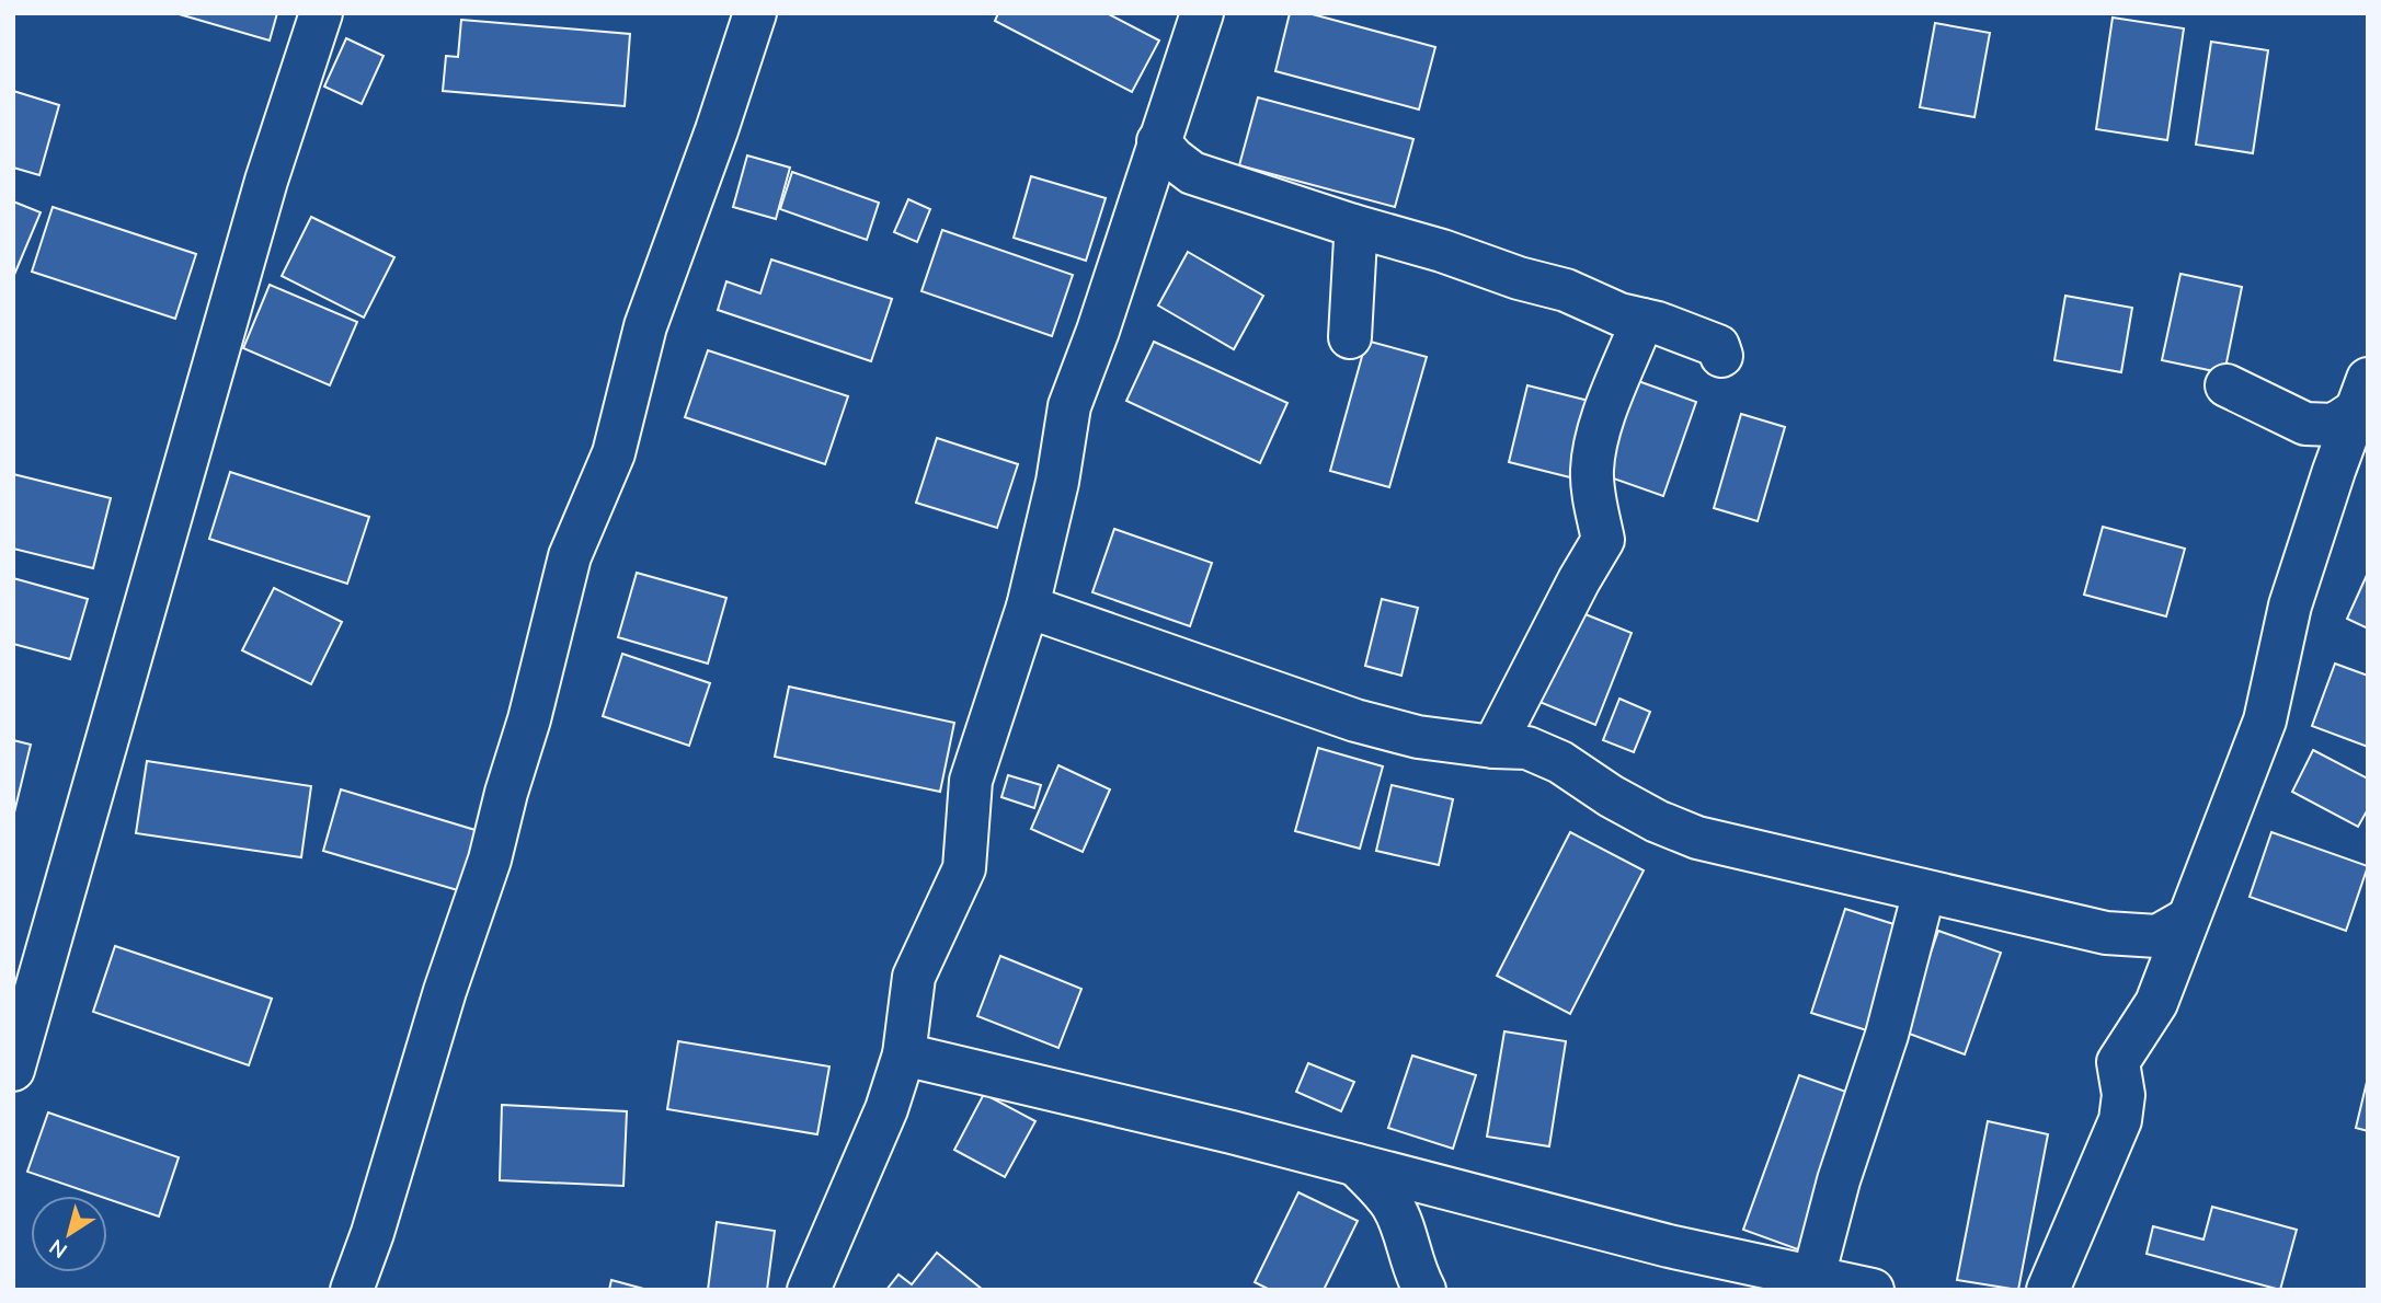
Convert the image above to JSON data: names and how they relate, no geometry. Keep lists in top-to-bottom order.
{
  "north": "bottom left"
}
